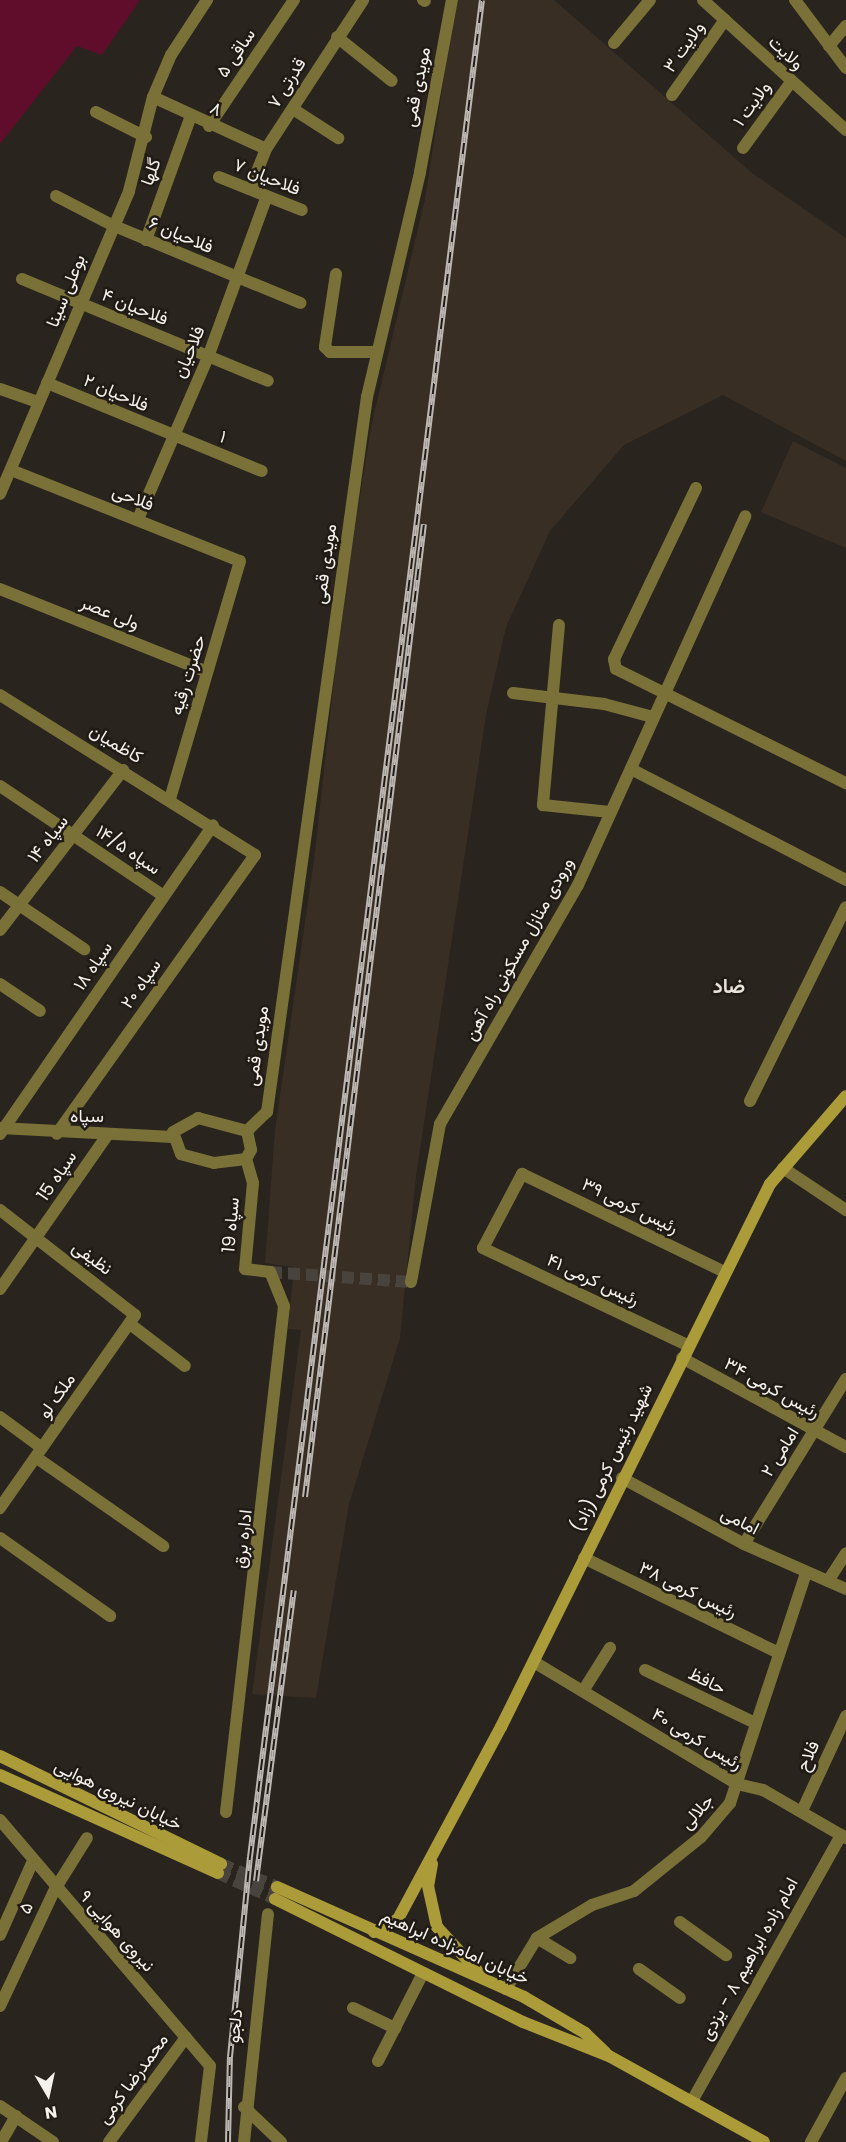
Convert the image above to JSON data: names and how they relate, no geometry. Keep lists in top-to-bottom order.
{
  "streets": {
    "main road": ["شهید رئیس کرمی (زاد)", "خیابان نیروی هوایی", "خیابان امامزاده ابراهیم"],
    "street": [
      "ولایت ۳",
      "ساقی ۵",
      "ولایت",
      "قدرتی ۷",
      "مویدی قمی",
      "ولایت ۱",
      "۸",
      "گلها",
      "فلاحیان ۷",
      "فلاحیان ۶",
      "بوعلی سینا",
      "فلاحیان ۴",
      "فلاحیان",
      "فلاحیان ۲",
      "۱",
      "فلاحی",
      "ولی عصر",
      "حضرت رقیه",
      "کاظمیان",
      "سپاه ۱۴",
      "سپاه ۱۴/۵",
      "ورودی منازل مسکونی راه آهن",
      "سپاه ۱۸",
      "سپاه ۲۰",
      "سپاه",
      "سپاه 15",
      "رئیس کرمی ۳۹",
      "سپاه 19",
      "نظیفی",
      "رئیس کرمی ۴۱",
      "رئیس کرمی ۳۴",
      "ملک لو",
      "امامی ۲",
      "امامی",
      "اداره برق",
      "رئیس کرمی ۳۸",
      "حافظ",
      "رئیس کرمی ۴۰",
      "فلاح",
      "جلالی",
      "۵",
      "نیروی هوایی ۹",
      "امام زاده ابراهیم ۸ - یزدی",
      "دلجو",
      "محمدرضا کرمی"
    ]
  },
  "crossings": [
    ["ولایت ۳", "ولایت"],
    ["ساقی ۵", "۸"],
    ["ولایت", "ولایت ۱"],
    ["قدرتی ۷", "۸"],
    ["قدرتی ۷", "فلاحیان ۷"],
    ["۸", "گلها"],
    ["۸", "بوعلی سینا"],
    ["گلها", "فلاحیان ۶"],
    ["فلاحیان ۷", "فلاحیان"],
    ["فلاحیان ۶", "بوعلی سینا"],
    ["فلاحیان ۶", "فلاحیان"],
    ["بوعلی سینا", "فلاحیان ۴"],
    ["بوعلی سینا", "فلاحیان ۲"],
    ["بوعلی سینا", "فلاحی"],
    ["فلاحیان ۴", "فلاحیان"],
    ["فلاحیان", "فلاحیان ۲"],
    ["فلاحیان", "۱"],
    ["فلاحیان", "فلاحی"],
    ["فلاحیان ۲", "۱"],
    ["فلاحی", "حضرت رقیه"],
    ["ولی عصر", "حضرت رقیه"],
    ["حضرت رقیه", "کاظمیان"],
    ["کاظمیان", "سپاه ۱۴"],
    ["کاظمیان", "سپاه ۱۸"],
    ["کاظمیان", "سپاه ۲۰"],
    ["سپاه ۱۴", "سپاه ۱۴/۵"],
    ["سپاه ۱۴/۵", "سپاه ۱۸"],
    ["سپاه ۱۸", "سپاه"],
    ["سپاه ۲۰", "سپاه"],
    ["سپاه", "سپاه 15"],
    ["سپاه 15", "نظیفی"],
    ["رئیس کرمی ۳۹", "رئیس کرمی ۴۱"],
    ["رئیس کرمی ۳۹", "شهید رئیس کرمی (زاد)"],
    ["سپاه 19", "اداره برق"],
    ["نظیفی", "ملک لو"],
    ["رئیس کرمی ۴۱", "شهید رئیس کرمی (زاد)"],
    ["رئیس کرمی ۳۴", "امامی ۲"],
    ["رئیس کرمی ۳۴", "شهید رئیس کرمی (زاد)"],
    ["امامی ۲", "امامی"],
    ["شهید رئیس کرمی (زاد)", "امامی"],
    ["شهید رئیس کرمی (زاد)", "رئیس کرمی ۳۸"],
    ["شهید رئیس کرمی (زاد)", "رئیس کرمی ۴۰"],
    ["شهید رئیس کرمی (زاد)", "خیابان امامزاده ابراهیم"],
    ["امامی", "جلالی"],
    ["رئیس کرمی ۳۸", "جلالی"],
    ["حافظ", "جلالی"],
    ["رئیس کرمی ۴۰", "فلاح"],
    ["رئیس کرمی ۴۰", "جلالی"],
    ["رئیس کرمی ۴۰", "امام زاده ابراهیم ۸ - یزدی"],
    ["۵", "نیروی هوایی ۹"],
    ["نیروی هوایی ۹", "محمدرضا کرمی"],
    ["خیابان امامزاده ابراهیم", "امام زاده ابراهیم ۸ - یزدی"]
  ],
  "districts": ["ضاد"],
  "north": "bottom"
}
